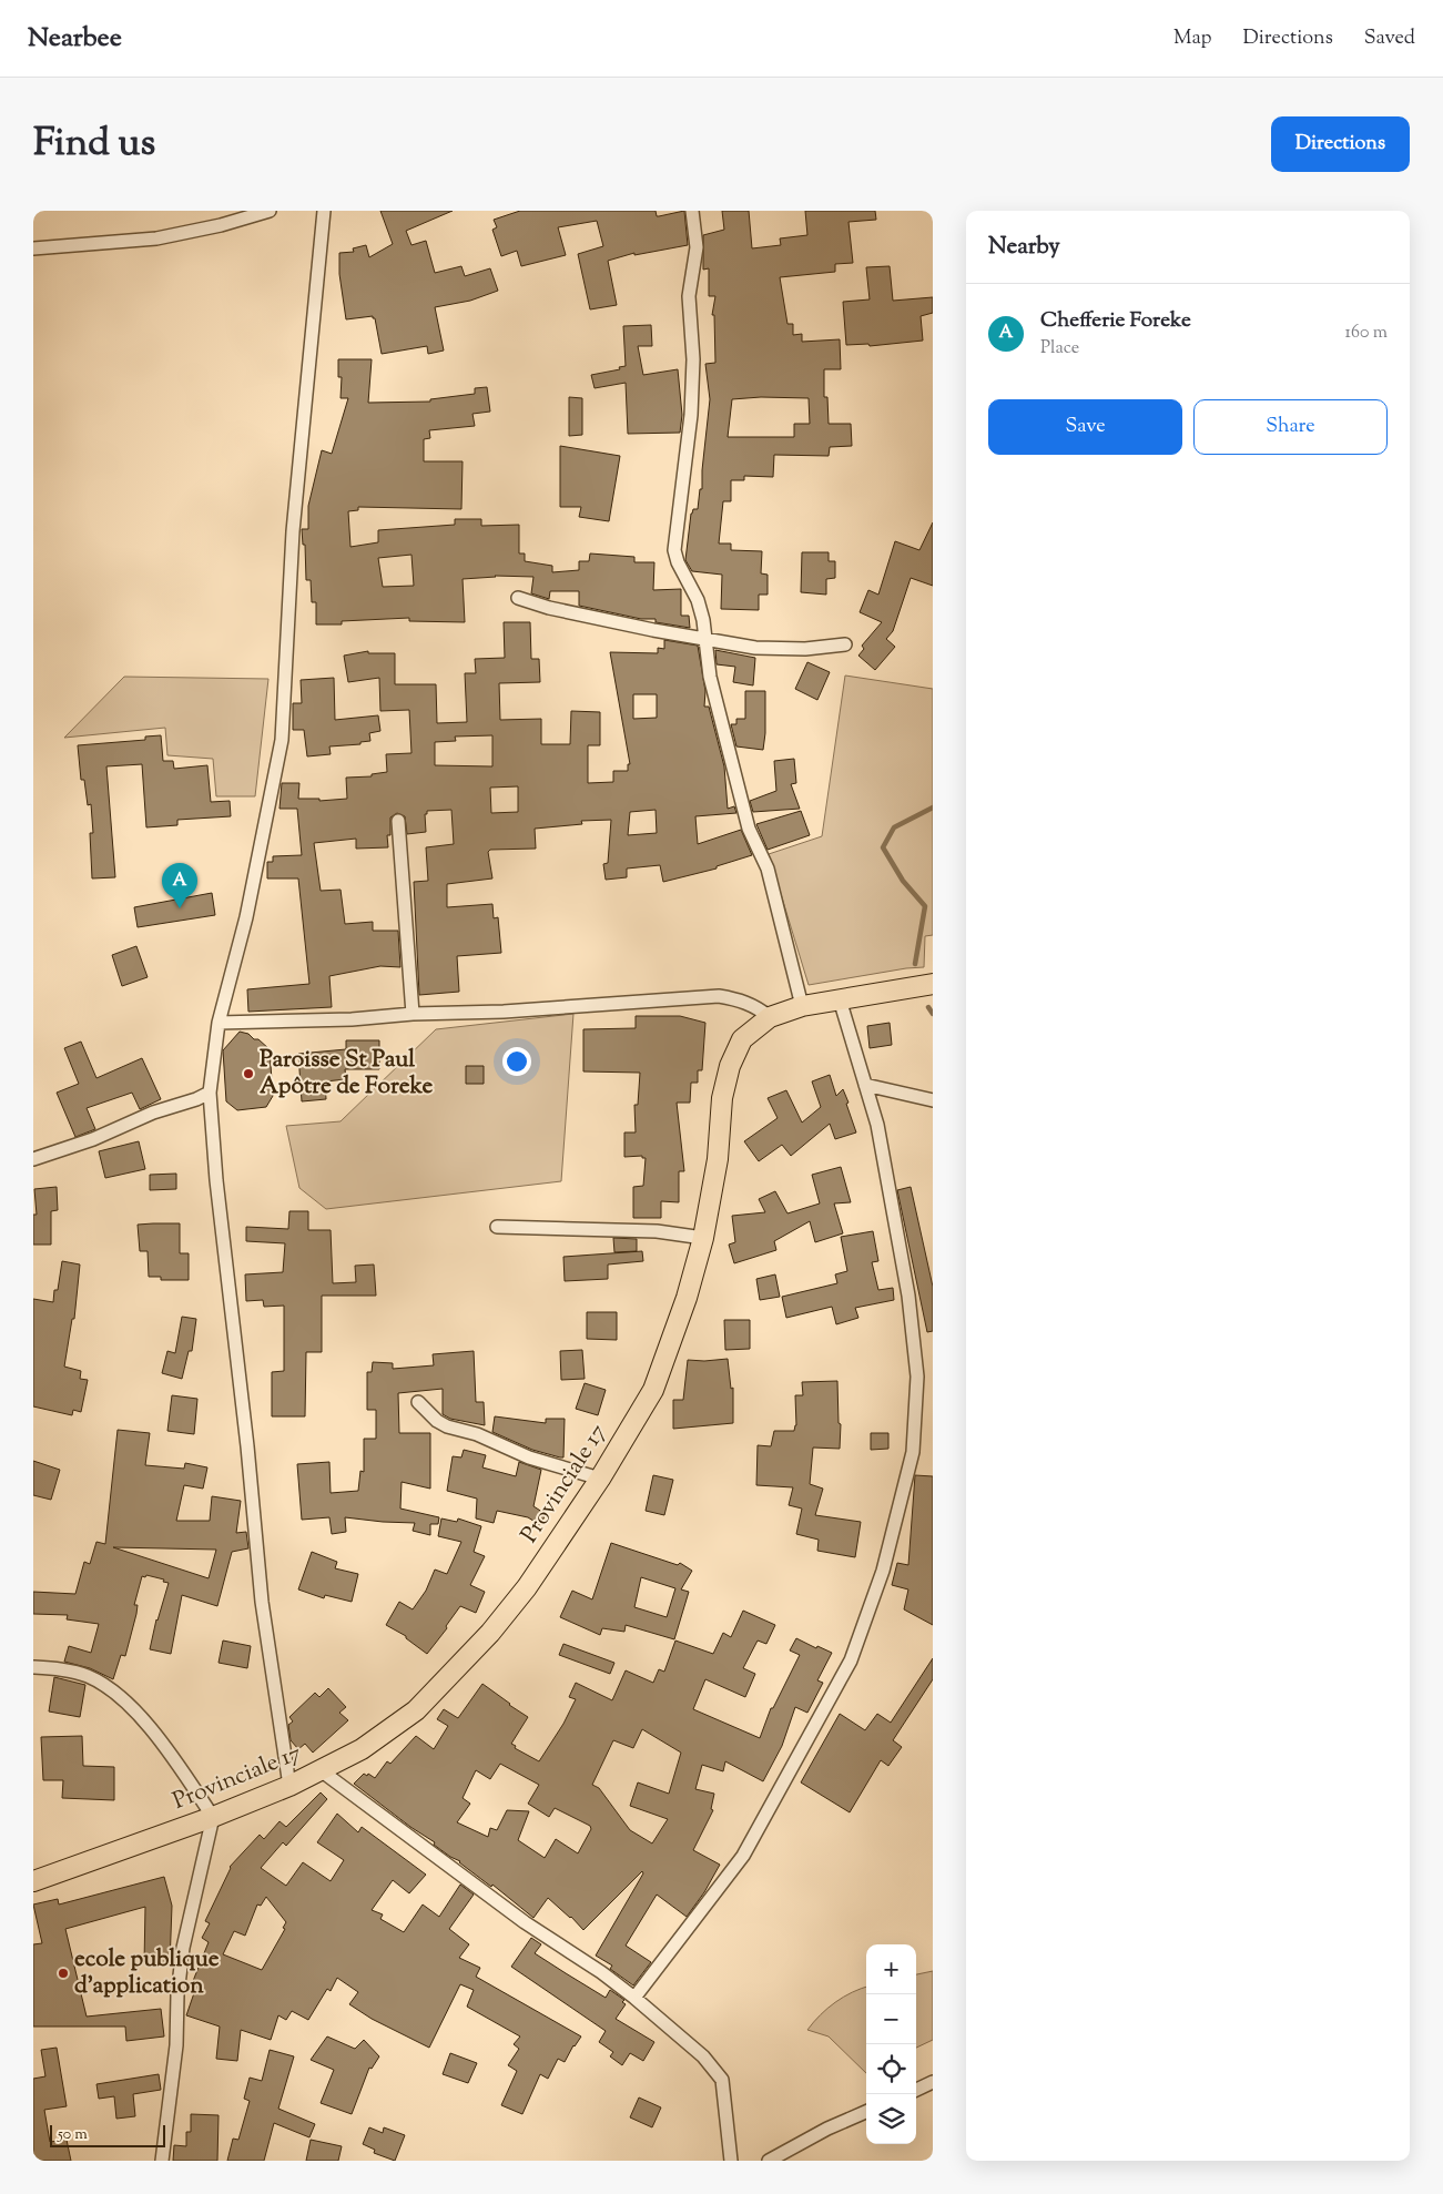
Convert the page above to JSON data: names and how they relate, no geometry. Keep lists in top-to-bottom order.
{
  "streets": {
    "main road": ["Provinciale 17"]
  },
  "places": ["Paroisse St Paul Apôtre de Foreke", "ecole publique d'application"],
  "scale_bar": "50 m",
  "page": {
    "header": "Nearbee",
    "nav": ["Map", "Directions", "Saved"],
    "title": "Find us",
    "buttons": [
      "Directions",
      ["Save", "Share"]
    ],
    "heading": "Nearby",
    "list": [
      {
        "mark": "A",
        "name": "Chefferie Foreke",
        "note": "Place",
        "value": "160 m"
      }
    ],
    "pins": "A",
    "map_buttons": ["+", "−"],
    "scale": "50 m"
  }
}
